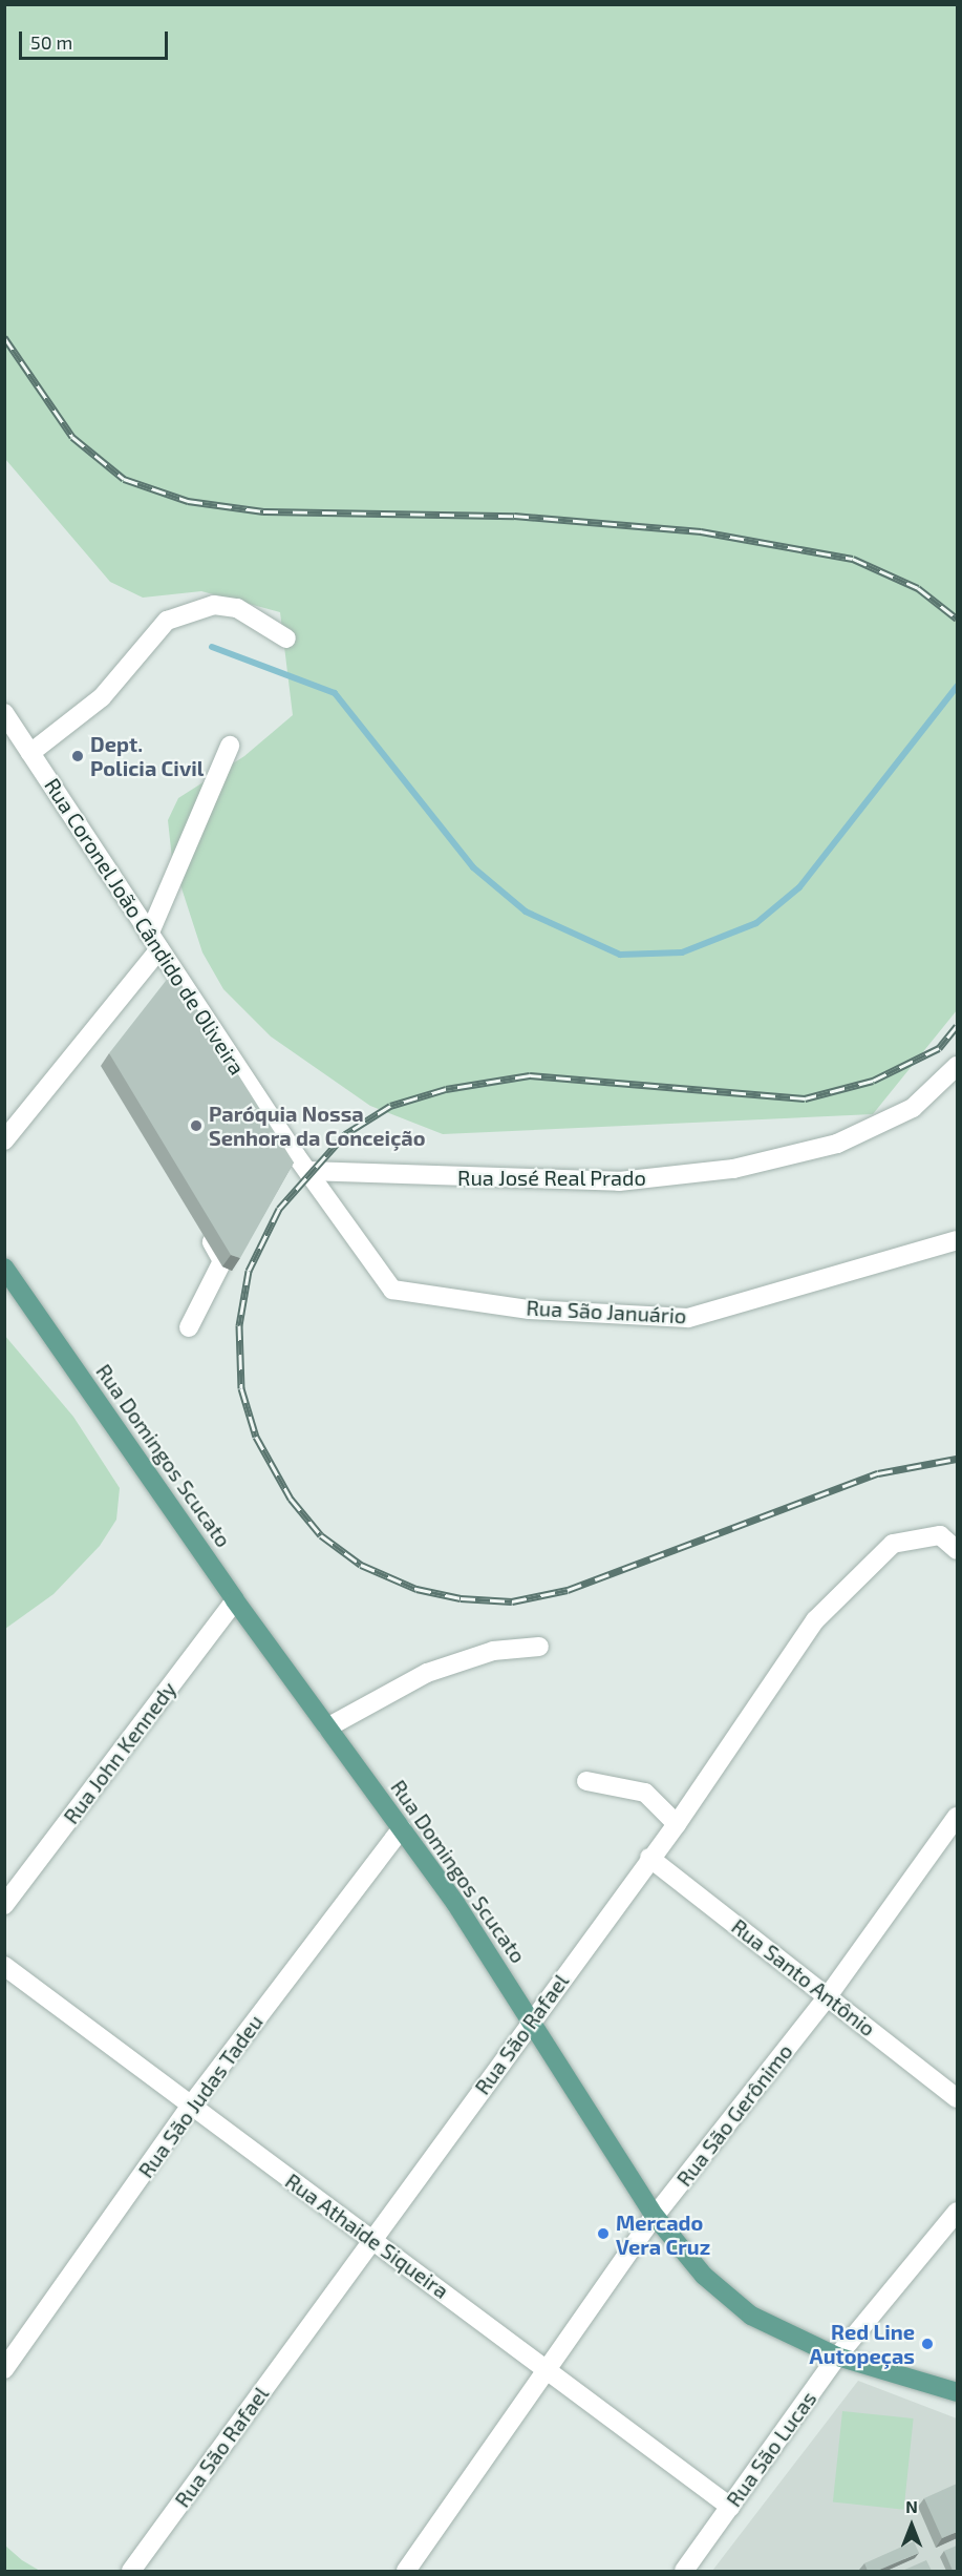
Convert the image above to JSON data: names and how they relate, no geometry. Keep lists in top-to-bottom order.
{
  "streets": {
    "main road": ["Rua Domingos Scucato"],
    "street": [
      "Rua Coronel João Cândido de Oliveira",
      "Rua José Real Prado",
      "Rua São Januário",
      "Rua John Kennedy",
      "Rua Santo Antônio",
      "Rua São Rafael",
      "Rua São Judas Tadeu",
      "Rua São Gerônimo",
      "Rua Athaide Siqueira",
      "Rua São Lucas"
    ]
  },
  "crossings": [
    ["Rua Coronel João Cândido de Oliveira", "Rua José Real Prado"],
    ["Rua Coronel João Cândido de Oliveira", "Rua São Januário"],
    ["Rua José Real Prado", "Rua São Januário"],
    ["Rua Domingos Scucato", "Rua John Kennedy"],
    ["Rua Domingos Scucato", "Rua São Rafael"],
    ["Rua Domingos Scucato", "Rua São Judas Tadeu"],
    ["Rua Domingos Scucato", "Rua São Gerônimo"],
    ["Rua Domingos Scucato", "Rua São Lucas"],
    ["Rua Santo Antônio", "Rua São Rafael"],
    ["Rua Santo Antônio", "Rua São Gerônimo"],
    ["Rua São Rafael", "Rua Athaide Siqueira"],
    ["Rua São Judas Tadeu", "Rua Athaide Siqueira"],
    ["Rua São Gerônimo", "Rua Athaide Siqueira"],
    ["Rua Athaide Siqueira", "Rua São Lucas"]
  ],
  "places": [
    "Dept. Policia Civil",
    "Paróquia Nossa Senhora da Conceição",
    "Mercado Vera Cruz",
    "Red Line Autopeças"
  ],
  "scale_bar": "50 m",
  "north": "top"
}
